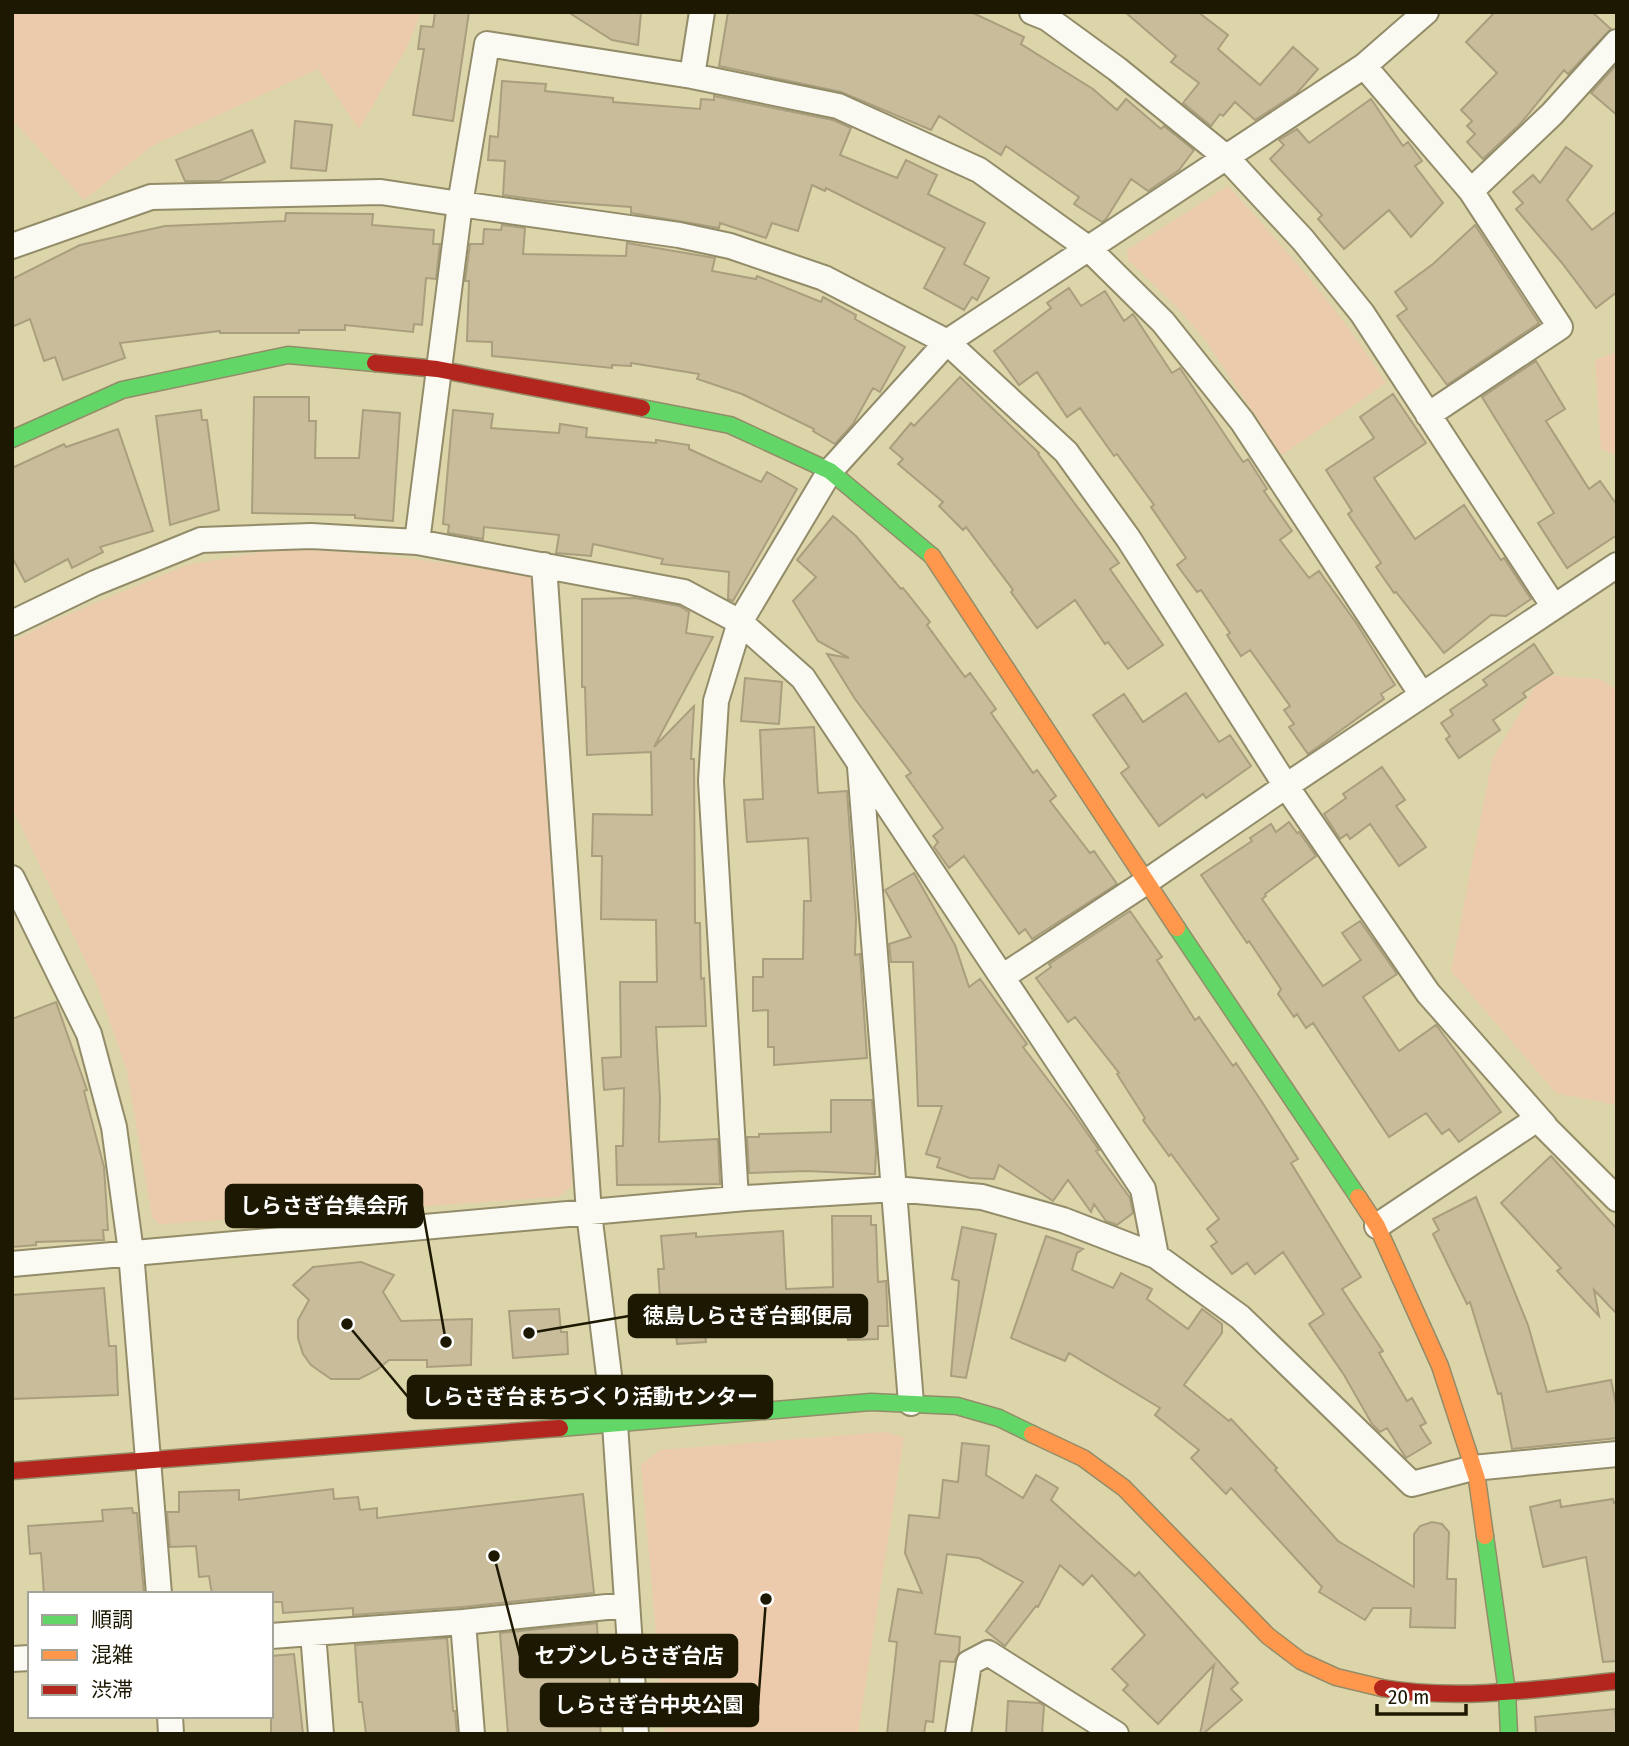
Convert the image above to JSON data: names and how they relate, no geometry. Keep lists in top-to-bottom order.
{
  "places": [
    "しらさぎ台まちづくり活動センター",
    "徳島しらさぎ台郵便局",
    "しらさぎ台集会所",
    "セブンしらさぎ台店",
    "しらさぎ台中央公園"
  ],
  "legend": ["順調", "混雑", "渋滞"],
  "scale_bar": "20 m"
}
